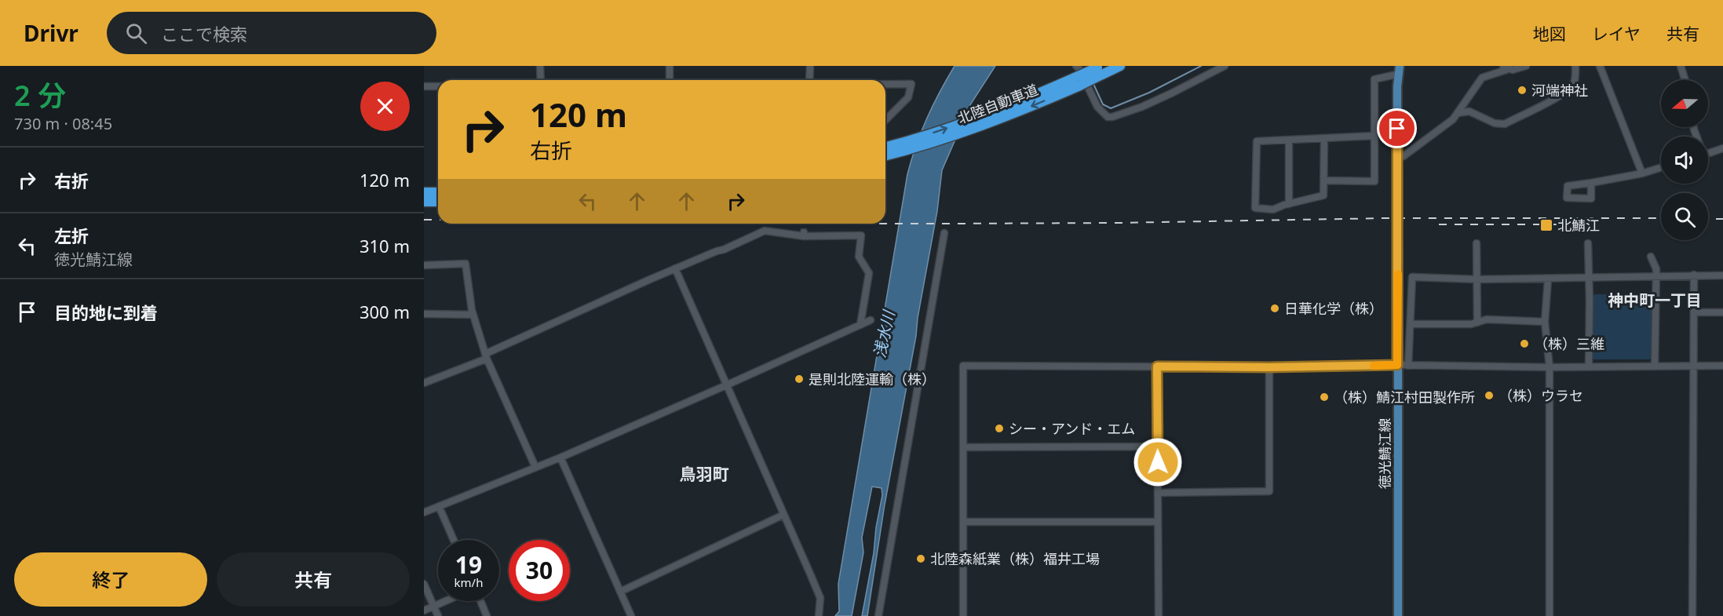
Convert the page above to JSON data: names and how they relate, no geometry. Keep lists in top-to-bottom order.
{
  "streets": {
    "highway": ["北陸自動車道"],
    "main road": ["徳光鯖江線"]
  },
  "districts": ["神中町一丁目", "鳥羽町"],
  "water": ["浅水川"],
  "places": {
    "other": [
      "河端神社",
      "日華化学（株）",
      "（株）三維",
      "是則北陸運輸（株）",
      "（株）ウラセ",
      "（株）鯖江村田製作所",
      "シー・アンド・エム",
      "北陸森紙業（株）福井工場"
    ],
    "transit": ["北鯖江"]
  },
  "north": "left",
  "page": {
    "header": "Drivr",
    "search": "ここで検索",
    "nav": ["地図", "レイヤ", "共有"],
    "heading": ["2 分", "730 m · 08:45"],
    "turn": ["120 m", "右折"],
    "list": [
      {
        "name": "右折",
        "value": "120 m"
      },
      {
        "name": "左折",
        "note": "徳光鯖江線",
        "value": "310 m"
      },
      {
        "name": "目的地に到着",
        "value": "300 m"
      }
    ],
    "speed": "19 km/h",
    "limit": "30",
    "buttons": ["終了", "共有"]
  }
}
